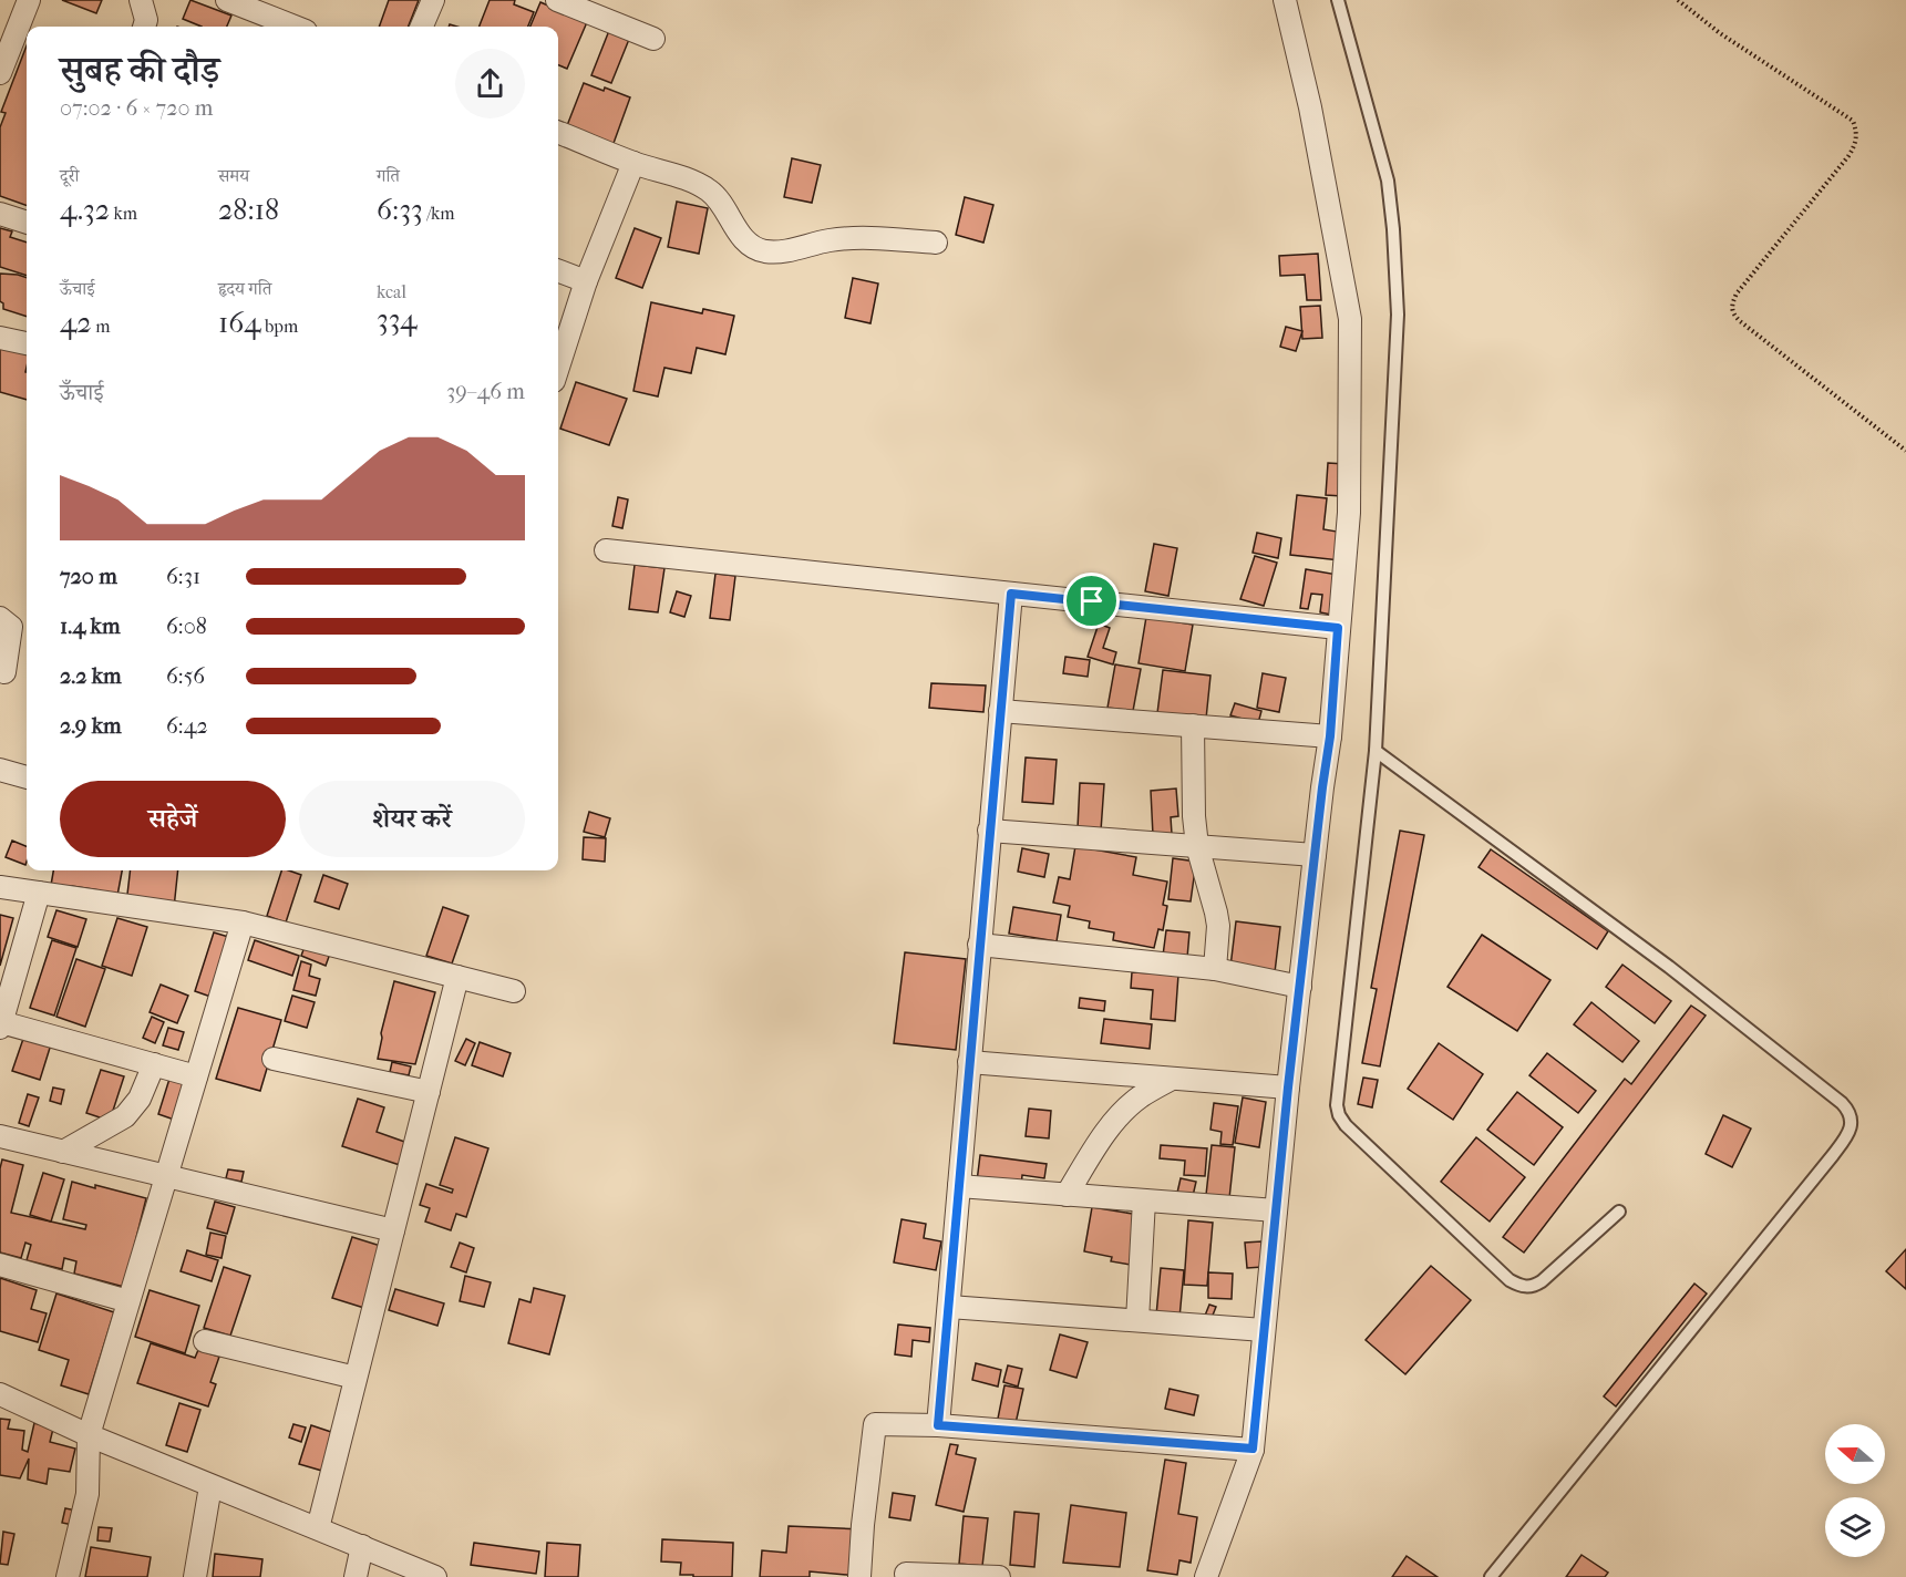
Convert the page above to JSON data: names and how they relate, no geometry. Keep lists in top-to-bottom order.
{
  "north": "left",
  "page": {
    "heading": ["सुबह की दौड़", "07:02 · 6 × 720 m"],
    "stats": [
      ["दूरी", "4.32 km"],
      ["समय", "28:18"],
      ["गति", "6:33 /km"],
      ["ऊँचाई", "42 m"],
      ["हृदय गति", "164 bpm"],
      ["kcal", "334"]
    ],
    "chart": ["ऊँचाई", "39–46 m"],
    "list": [
      {
        "name": "720 m",
        "note": "6:31"
      },
      {
        "name": "1.4 km",
        "note": "6:08"
      },
      {
        "name": "2.2 km",
        "note": "6:56"
      },
      {
        "name": "2.9 km",
        "note": "6:42"
      }
    ],
    "buttons": ["सहेजें", "शेयर करें"]
  }
}
